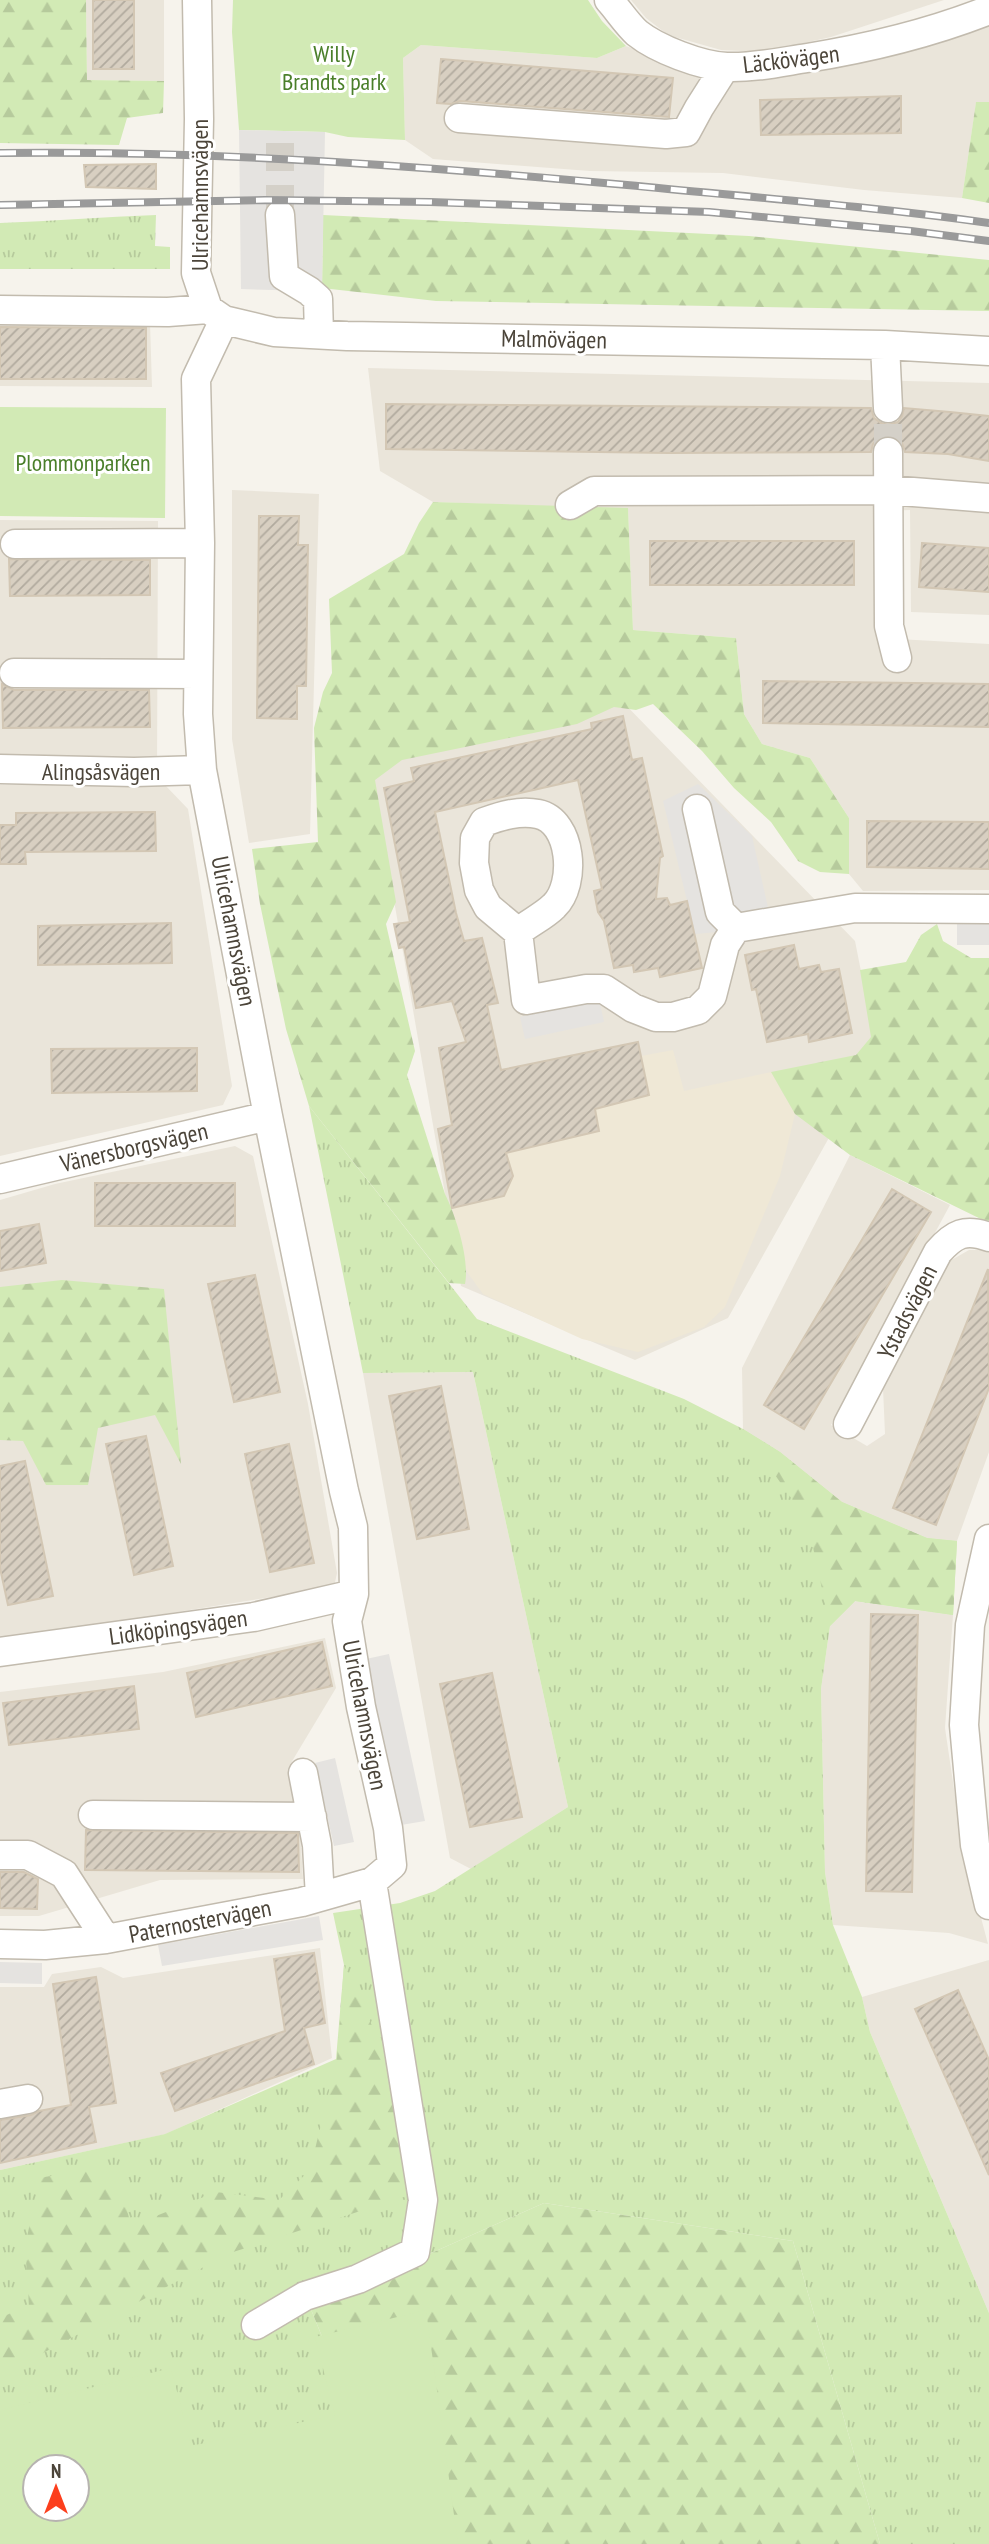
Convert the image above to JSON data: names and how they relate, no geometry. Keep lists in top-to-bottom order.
{
  "streets": {
    "street": [
      "Läckövägen",
      "Ulricehamnsvägen",
      "Malmövägen",
      "Alingsåsvägen",
      "Vänersborgsvägen",
      "Ystadsvägen",
      "Lidköpingsvägen",
      "Paternostervägen"
    ]
  },
  "crossings": [
    ["Ulricehamnsvägen", "Malmövägen"],
    ["Ulricehamnsvägen", "Alingsåsvägen"],
    ["Ulricehamnsvägen", "Vänersborgsvägen"],
    ["Ulricehamnsvägen", "Lidköpingsvägen"],
    ["Ulricehamnsvägen", "Paternostervägen"]
  ],
  "parks": ["Willy Brandts park", "Plommonparken"],
  "north": "top"
}
